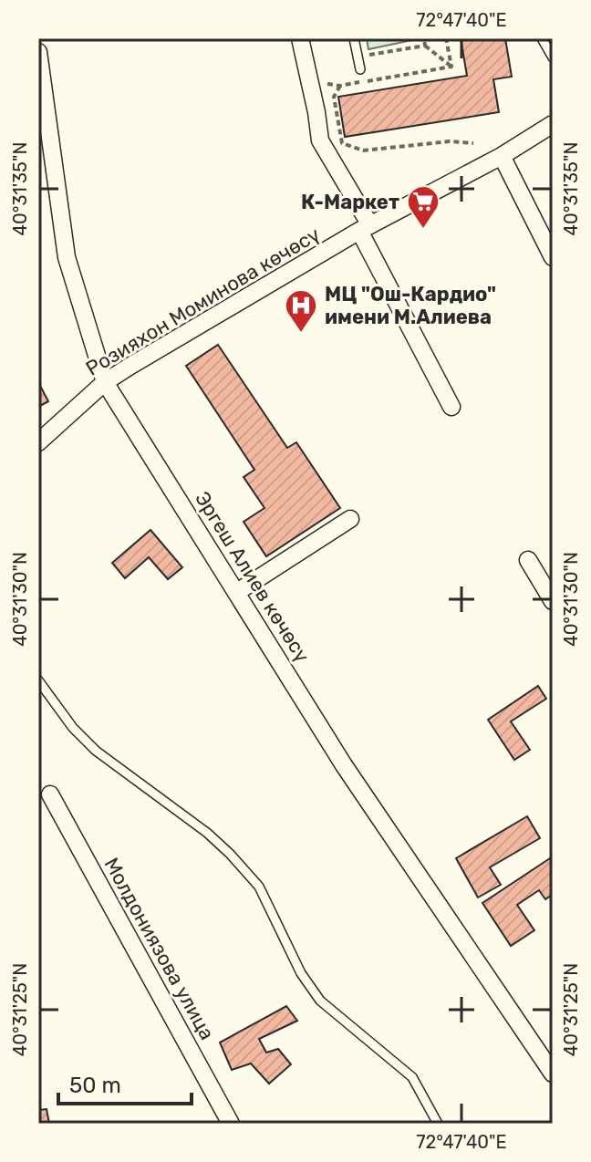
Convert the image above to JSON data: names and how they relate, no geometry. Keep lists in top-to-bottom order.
{
  "streets": {
    "street": ["Розияхон Моминова көчөсү", "Эргеш Алиев көчөсү", "Молдониязова улица"]
  },
  "crossings": [
    ["Розияхон Моминова көчөсү", "Эргеш Алиев көчөсү"]
  ],
  "places": {
    "supermarket": ["К-Маркет"],
    "hospital": ["МЦ \"Ош-Кардио\" имени М.Алиева"]
  },
  "scale_bar": "50 m",
  "coordinates": [
    "72°47'40\"E",
    "40°31'35\"N",
    "40°31'30\"N",
    "40°31'25\"N"
  ]
}
